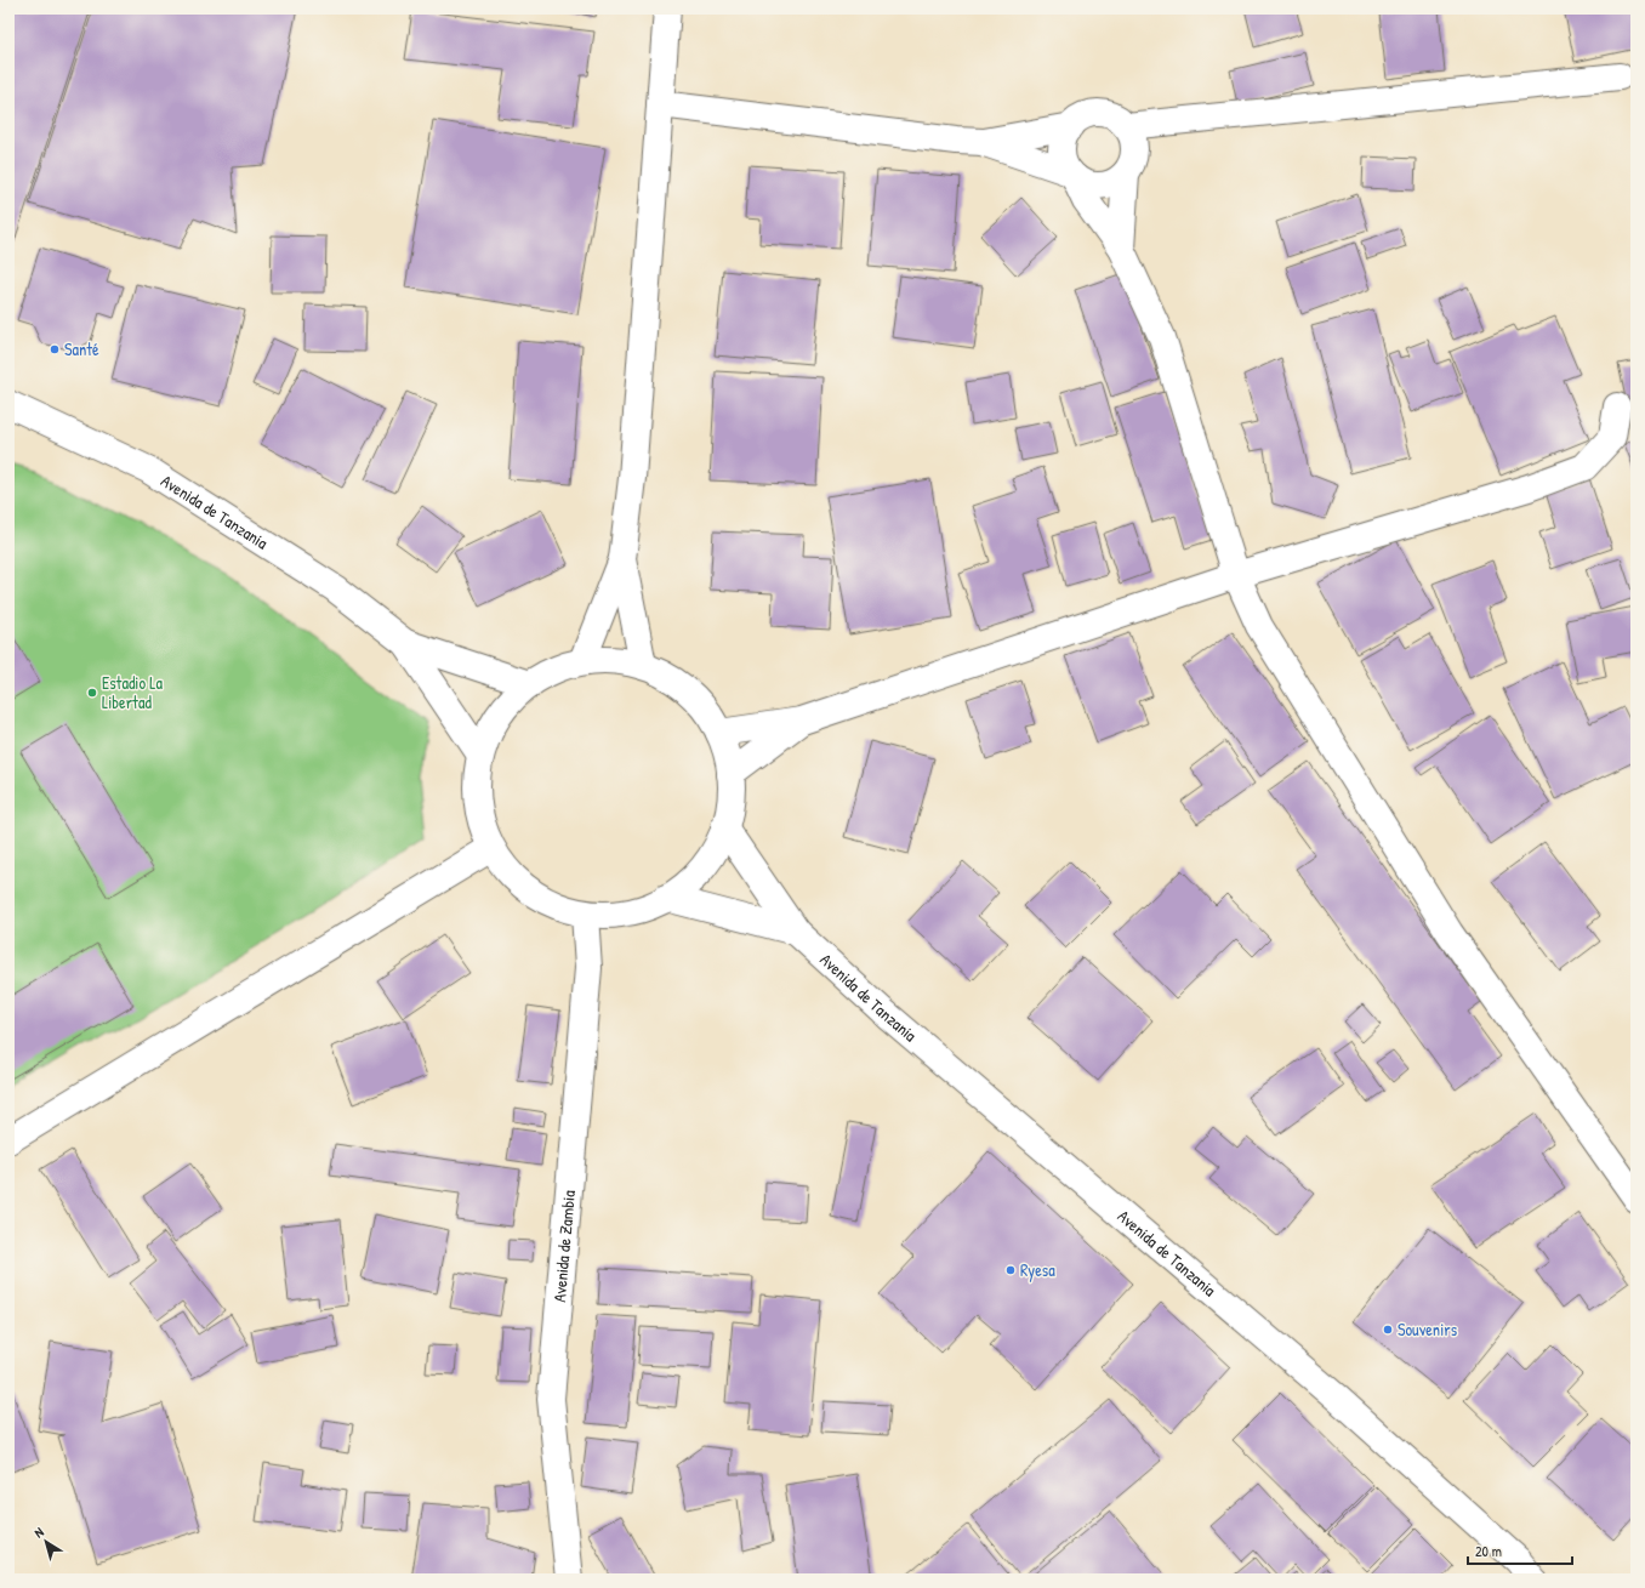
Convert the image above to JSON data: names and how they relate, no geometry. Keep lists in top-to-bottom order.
{
  "streets": {
    "street": ["Avenida de Tanzania", "Avenida de Zambia"]
  },
  "places": [
    "Santé",
    "Estadio La Libertad",
    "Ryesa",
    "Souvenirs"
  ],
  "scale_bar": "20 m",
  "north": "top left"
}
